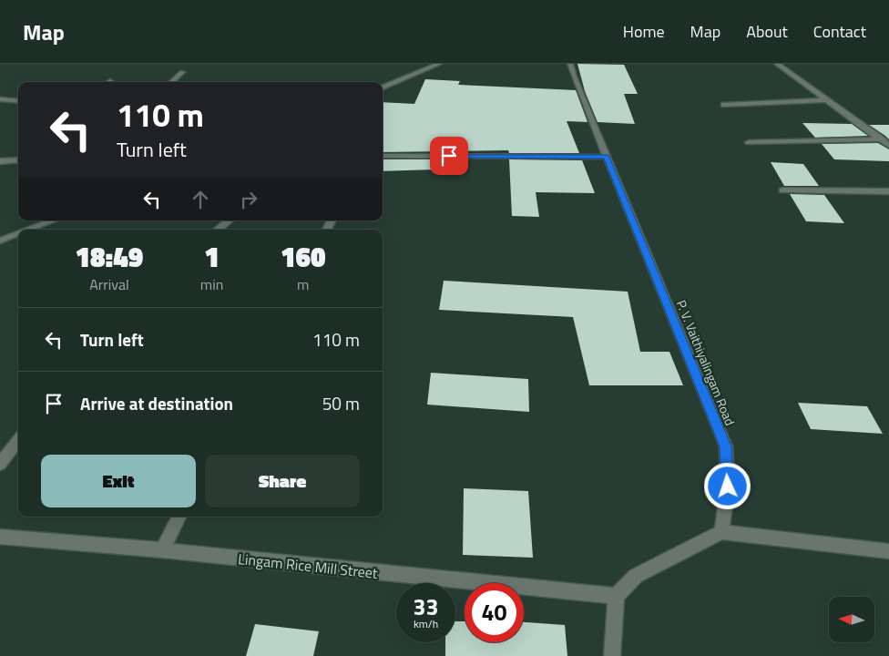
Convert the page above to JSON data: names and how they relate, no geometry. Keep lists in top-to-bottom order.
{
  "streets": {
    "street": ["P. V. Vaithiyalingam Road", "Lingam Rice Mill Street"]
  },
  "north": "left",
  "page": {
    "header": "Map",
    "nav": [
      "Home",
      "Map",
      "About",
      "Contact"
    ],
    "turn": ["110 m", "Turn left"],
    "eta": [
      "18:49",
      "Arrival",
      "1",
      "min",
      "160",
      "m"
    ],
    "list": [
      {
        "name": "Turn left",
        "value": "110 m"
      },
      {
        "name": "Arrive at destination",
        "value": "50 m"
      }
    ],
    "buttons": ["Exit", "Share"],
    "speed": "33 km/h",
    "limit": "40"
  }
}
